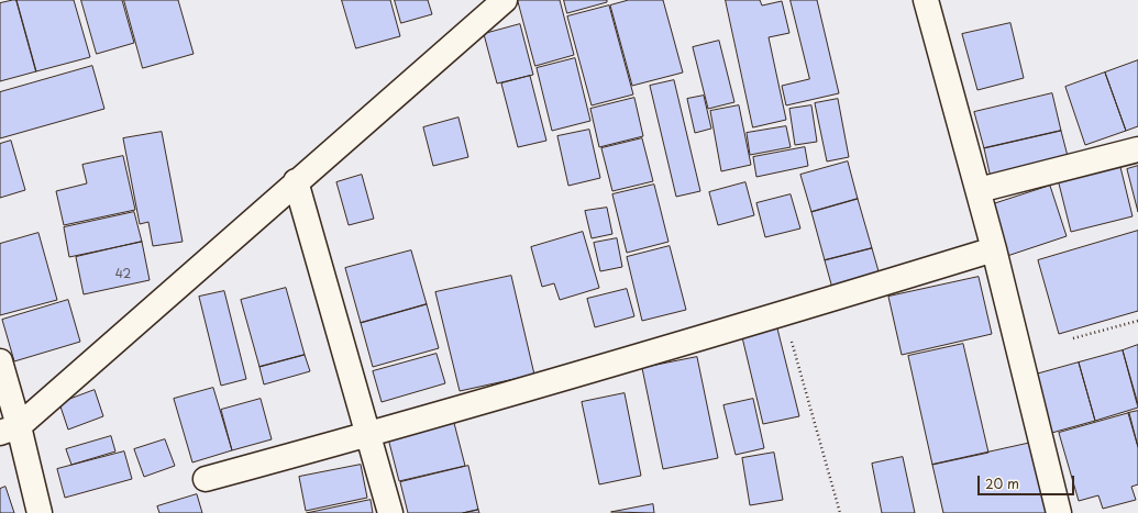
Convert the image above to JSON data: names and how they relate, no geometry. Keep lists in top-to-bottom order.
{
  "house_numbers": ["42"],
  "scale_bar": "20 m"
}
